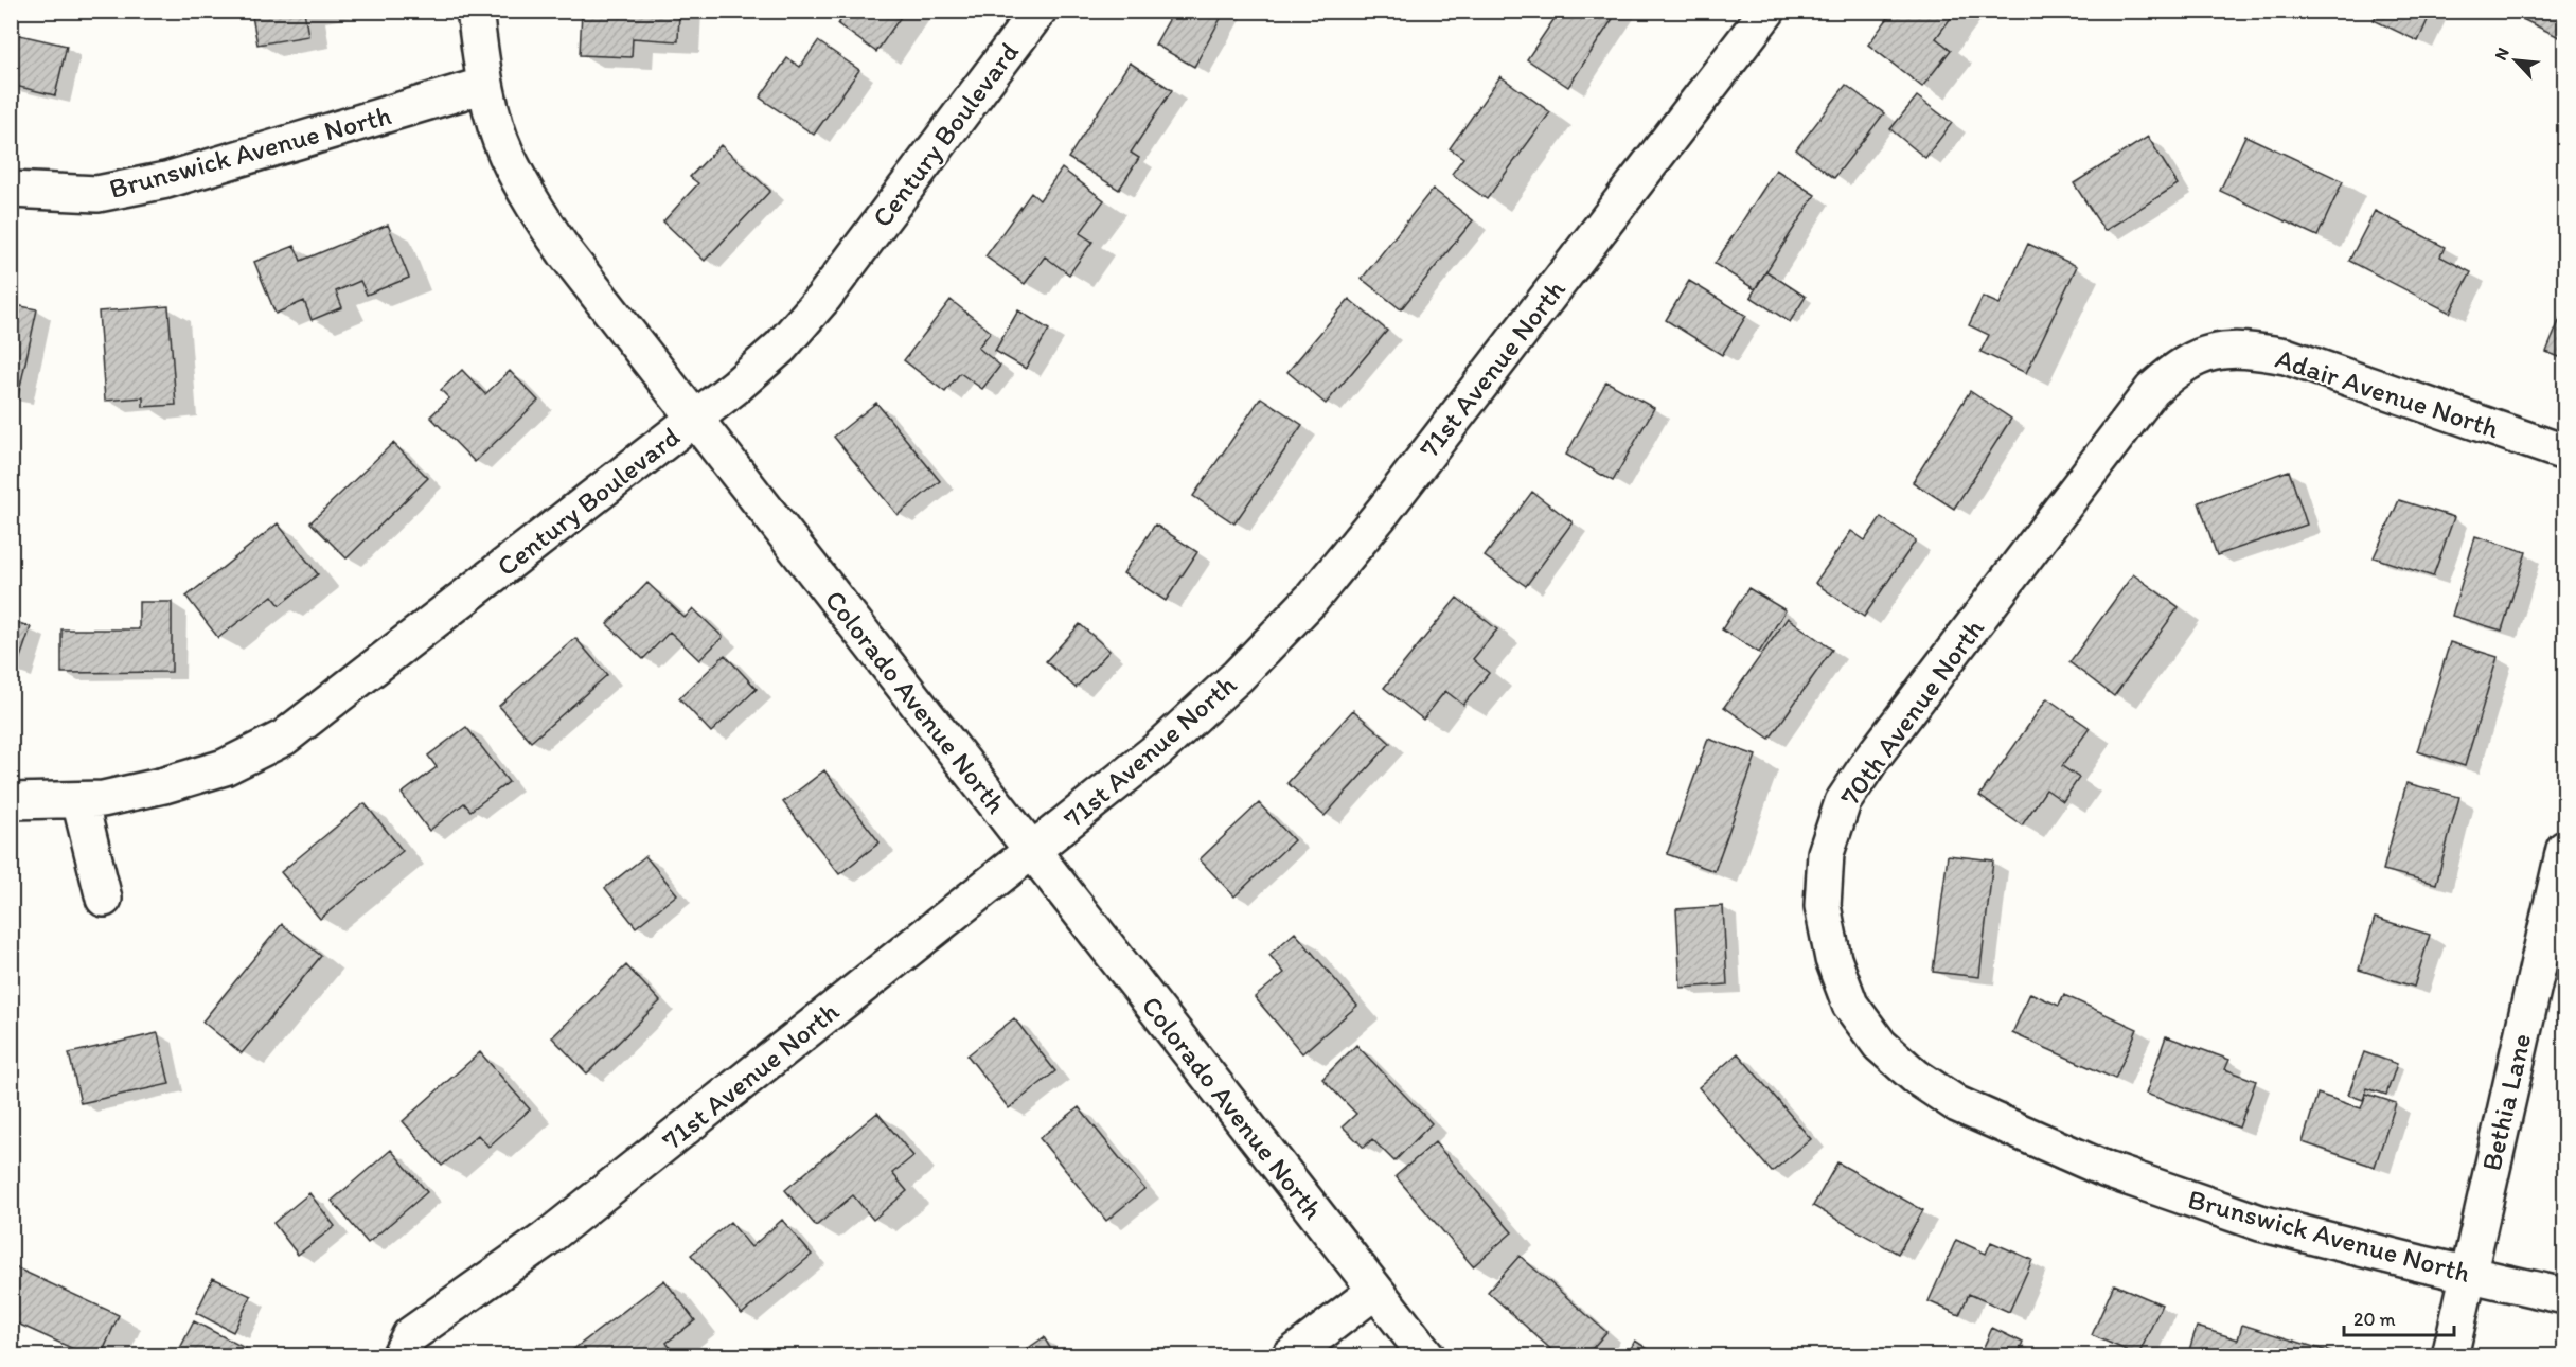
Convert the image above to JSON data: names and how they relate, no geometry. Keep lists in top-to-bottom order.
{
  "streets": {
    "street": [
      "Century Boulevard",
      "Brunswick Avenue North",
      "71st Avenue North",
      "Adair Avenue North",
      "Colorado Avenue North",
      "70th Avenue North",
      "Bethia Lane"
    ]
  },
  "crossings": [
    ["Century Boulevard", "Colorado Avenue North"],
    ["Brunswick Avenue North", "Colorado Avenue North"],
    ["Brunswick Avenue North", "70th Avenue North"],
    ["Brunswick Avenue North", "Bethia Lane"],
    ["71st Avenue North", "Colorado Avenue North"],
    ["Adair Avenue North", "70th Avenue North"]
  ],
  "scale_bar": "20 m",
  "north": "top left"
}
